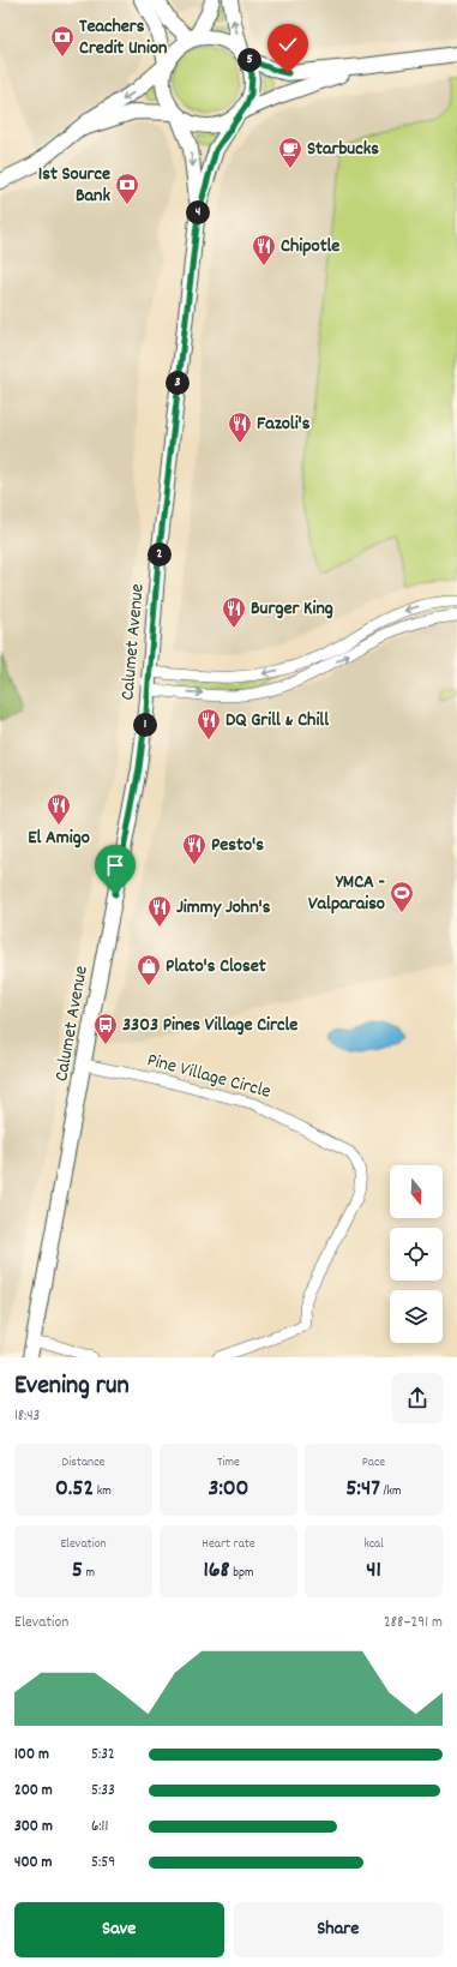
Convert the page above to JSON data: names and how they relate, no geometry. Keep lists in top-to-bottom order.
{
  "streets": {
    "main road": ["Calumet Avenue"],
    "street": ["Pine Village Circle"]
  },
  "crossings": [
    ["Calumet Avenue", "Pine Village Circle"]
  ],
  "places": {
    "bank": ["Teachers Credit Union", "1st Source Bank"],
    "cafe": ["Starbucks"],
    "restaurant": [
      "Chipotle",
      "Fazoli's",
      "Burger King",
      "DQ Grill & Chill",
      "El Amigo",
      "Pesto's",
      "Jimmy John's"
    ],
    "sports": ["YMCA - Valparaiso"],
    "shop": ["Plato's Closet"],
    "bus stop": ["3303 Pines Village Circle"]
  },
  "north": "bottom",
  "page": {
    "pins": [
      "5",
      "4",
      "3",
      "2",
      "1"
    ],
    "heading": ["Evening run", "18:43"],
    "stats": [
      ["Distance", "0.52 km"],
      ["Time", "3:00"],
      ["Pace", "5:47 /km"],
      ["Elevation", "5 m"],
      ["Heart rate", "168 bpm"],
      ["kcal", "41"]
    ],
    "chart": ["Elevation", "288–291 m"],
    "list": [
      {
        "name": "100 m",
        "note": "5:32"
      },
      {
        "name": "200 m",
        "note": "5:33"
      },
      {
        "name": "300 m",
        "note": "6:11"
      },
      {
        "name": "400 m",
        "note": "5:59"
      }
    ],
    "buttons": ["Save", "Share"]
  }
}
